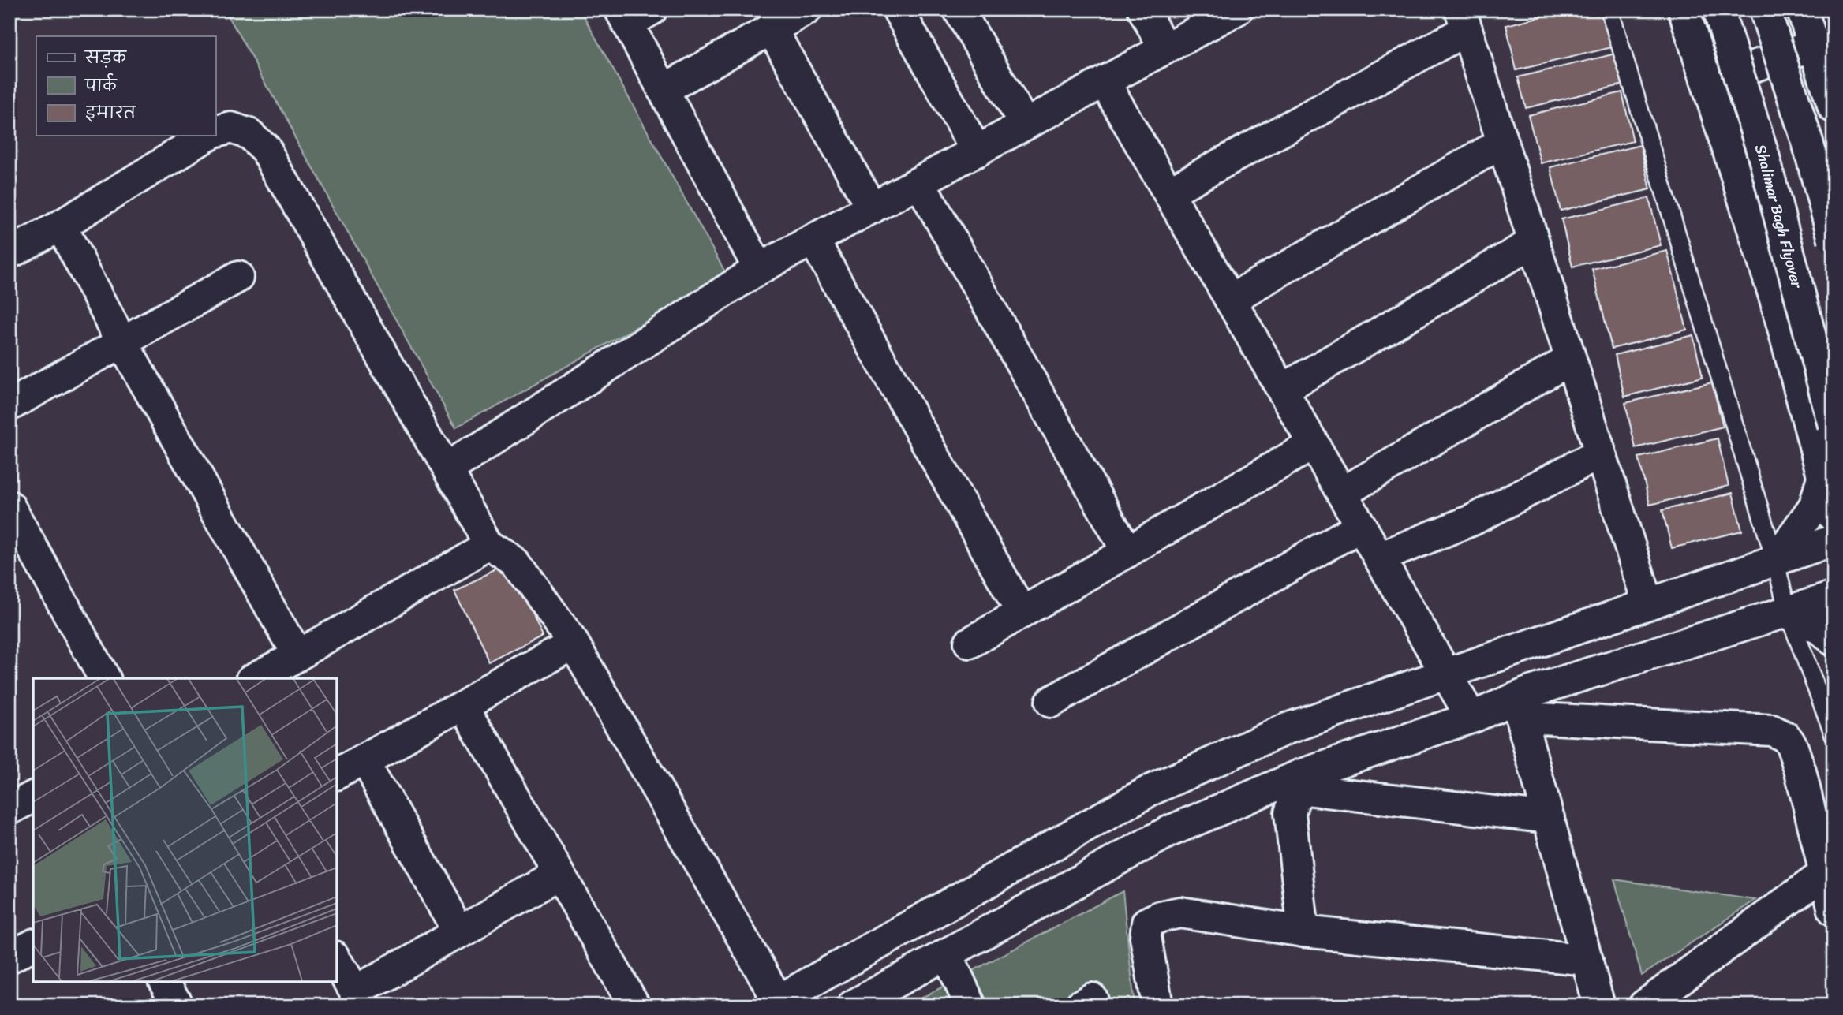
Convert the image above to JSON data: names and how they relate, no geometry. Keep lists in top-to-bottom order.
{
  "streets": {
    "street": ["Shalimar Bagh Flyover"]
  },
  "legend": ["सड़क", "पार्क", "इमारत"]
}
